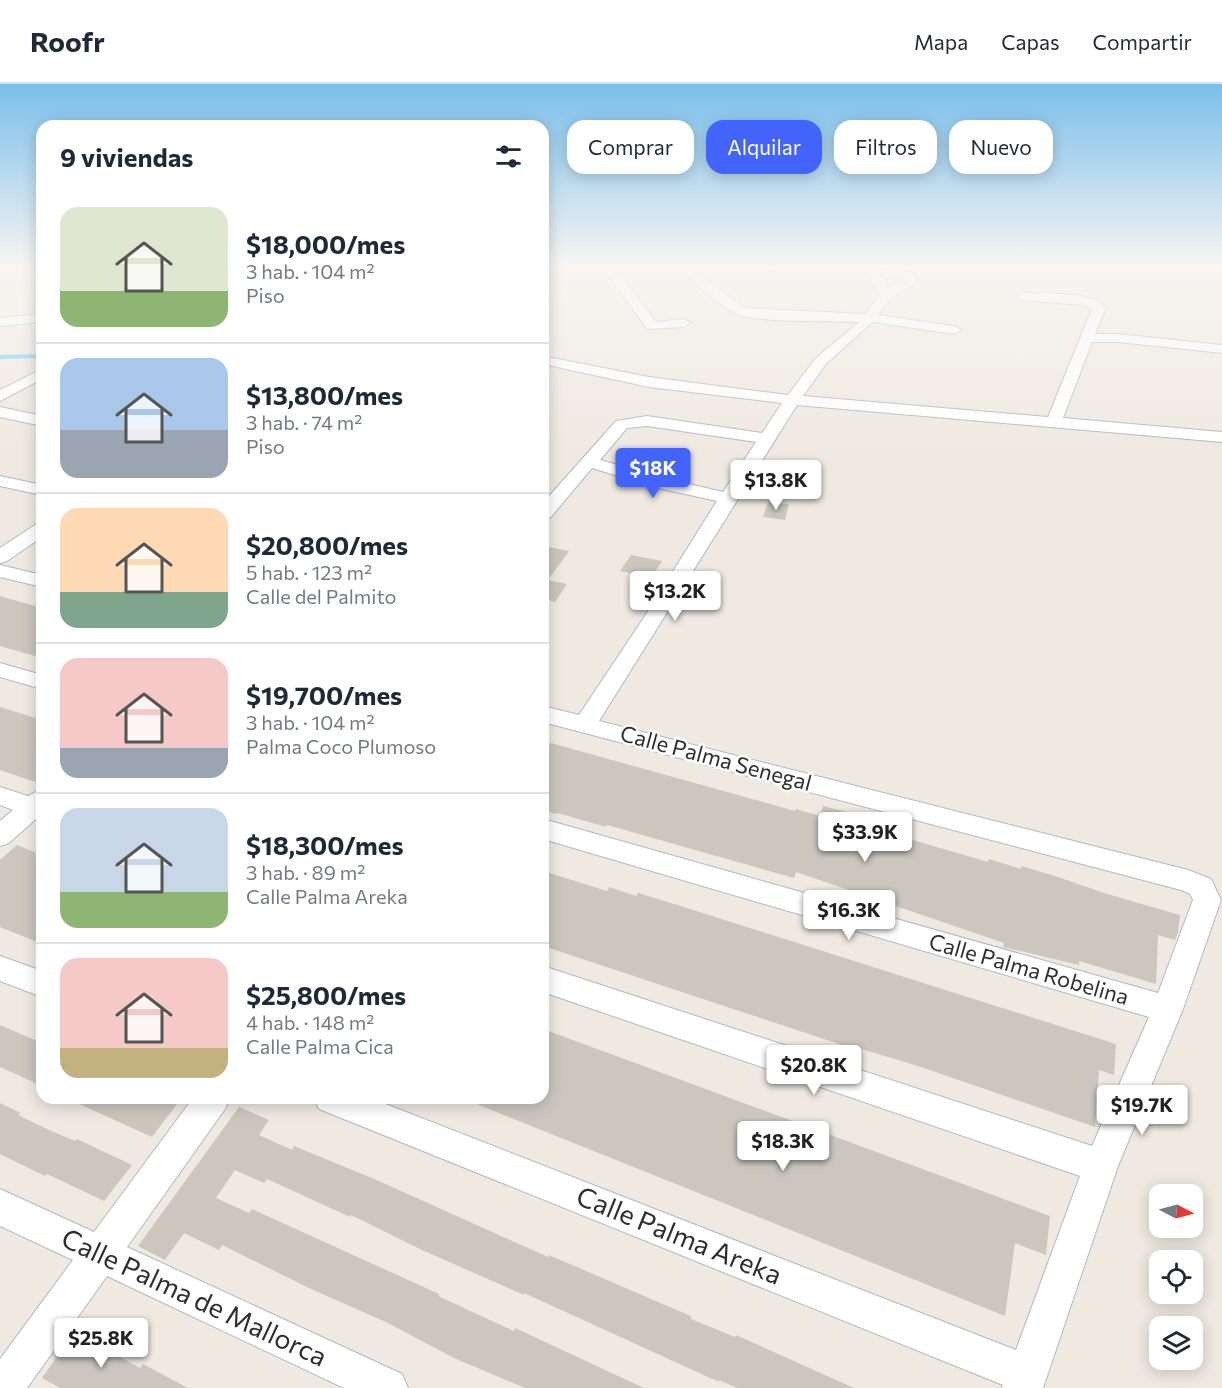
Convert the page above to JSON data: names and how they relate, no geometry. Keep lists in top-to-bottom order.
{
  "streets": {
    "street": [
      "Calle Palma Senegal",
      "Calle Palma Robelina",
      "Calle Palma Areka",
      "Calle Palma de Mallorca"
    ]
  },
  "crossings": [
    ["Calle Palma Senegal", "Calle Palma Robelina"]
  ],
  "north": "right",
  "page": {
    "header": "Roofr",
    "nav": ["Mapa", "Capas", "Compartir"],
    "chip": [
      "Comprar",
      "Alquilar",
      "Filtros",
      "Nuevo"
    ],
    "heading": "9 viviendas",
    "list": [
      {
        "name": "$18,000/mes",
        "note": "3 hab. · 104 m² · Piso"
      },
      {
        "name": "$13,800/mes",
        "note": "3 hab. · 74 m² · Piso"
      },
      {
        "name": "$20,800/mes",
        "note": "5 hab. · 123 m² · Calle del Palmito"
      },
      {
        "name": "$19,700/mes",
        "note": "3 hab. · 104 m² · Palma Coco Plumoso"
      },
      {
        "name": "$18,300/mes",
        "note": "3 hab. · 89 m² · Calle Palma Areka"
      },
      {
        "name": "$25,800/mes",
        "note": "4 hab. · 148 m² · Calle Palma Cica"
      }
    ],
    "price": [
      "$18K",
      "$13.8K",
      "$13.2K",
      "$33.9K",
      "$16.3K",
      "$20.8K",
      "$19.7K",
      "$18.3K",
      "$25.8K"
    ]
  }
}
